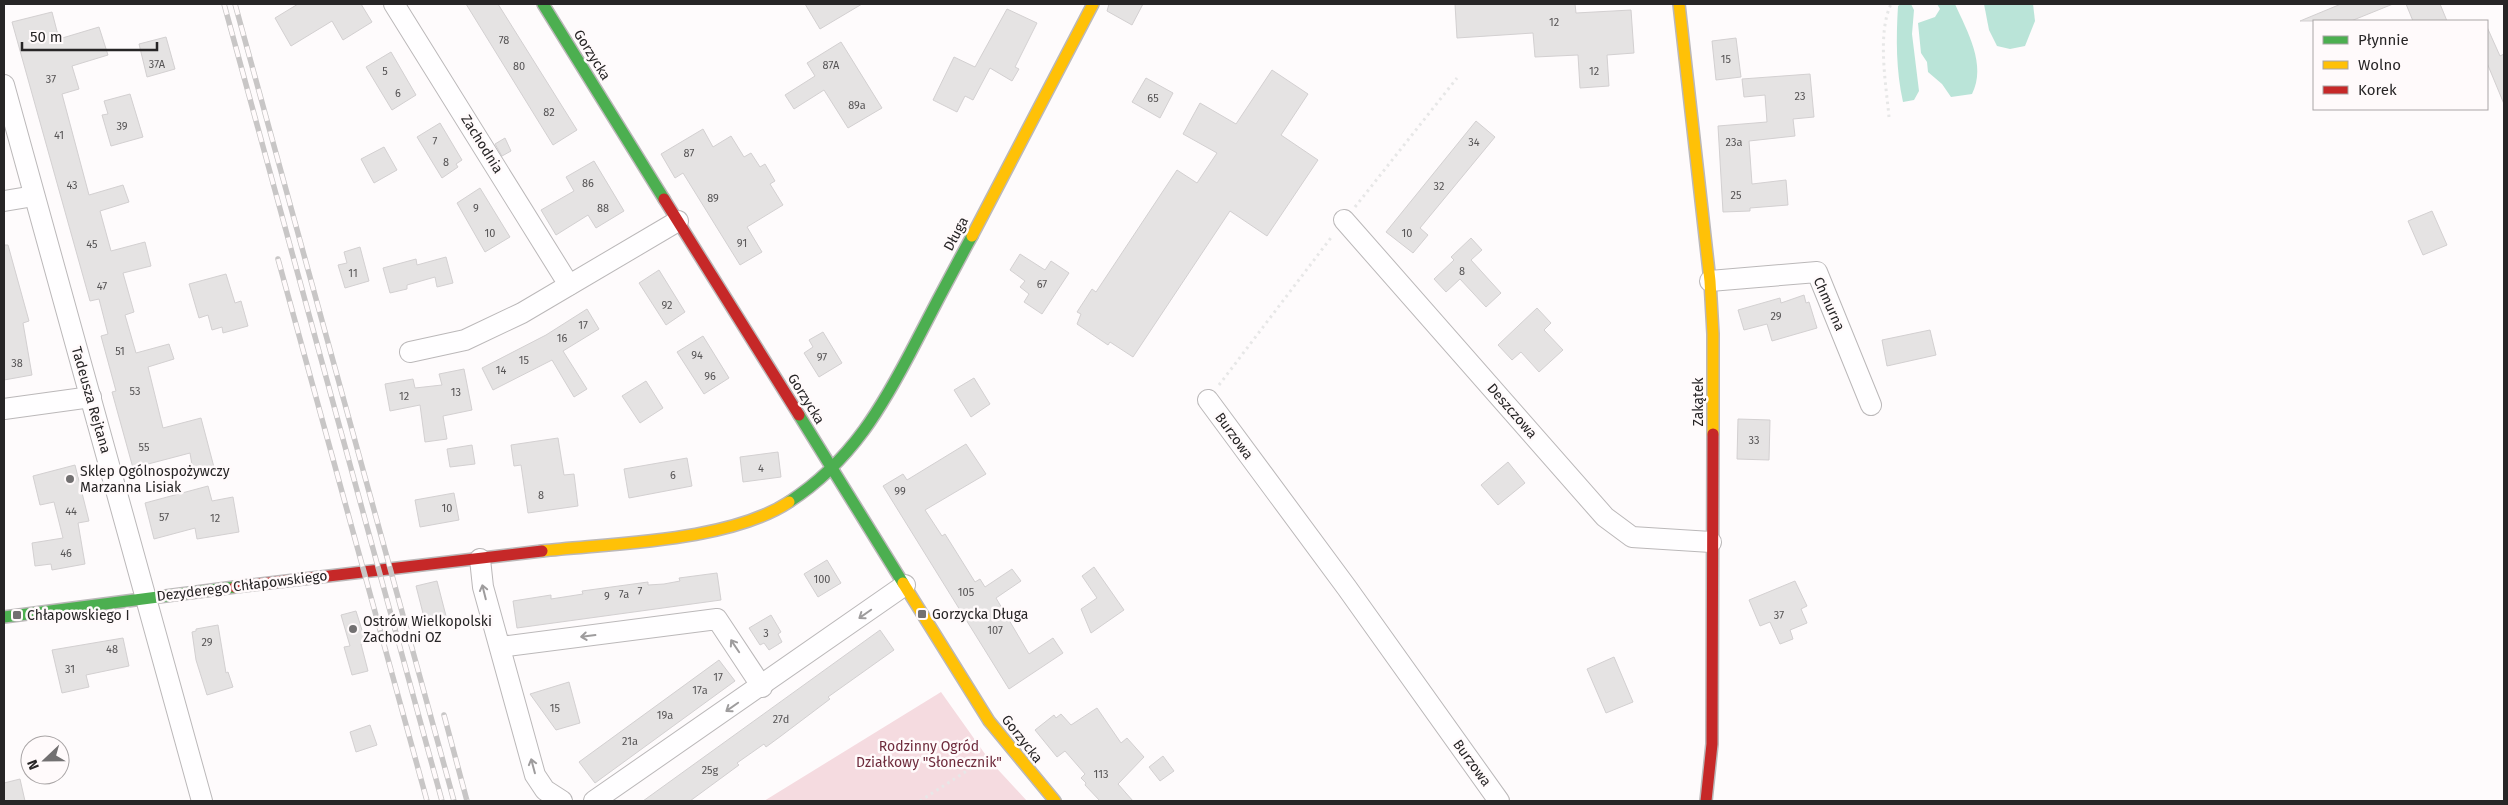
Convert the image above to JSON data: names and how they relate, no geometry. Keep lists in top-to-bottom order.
{
  "streets": {
    "street": [
      "Gorzycka",
      "Zachodnia",
      "Długa",
      "Chmurna",
      "Tadeusza Rejtana",
      "Zakątek",
      "Deszczowa",
      "Burzowa",
      "Dezyderego Chłapowskiego"
    ]
  },
  "crossings": [
    ["Gorzycka", "Długa"],
    ["Gorzycka", "Dezyderego Chłapowskiego"],
    ["Długa", "Dezyderego Chłapowskiego"],
    ["Chmurna", "Zakątek"],
    ["Tadeusza Rejtana", "Dezyderego Chłapowskiego"],
    ["Zakątek", "Deszczowa"],
    ["Deszczowa", "Burzowa"]
  ],
  "parks": ["Rodzinny Ogród Działkowy \"Słonecznik\""],
  "places": {
    "other": ["Sklep Ogólnospożywczy Marzanna Lisiak", "Ostrów Wielkopolski Zachodni OZ"],
    "transit": ["Gorzycka Długa", "Chłapowskiego I"]
  },
  "house_numbers": [
    "12",
    "78",
    "15",
    "37A",
    "87A",
    "80",
    "5",
    "12",
    "37",
    "6",
    "23",
    "65",
    "89a",
    "82",
    "39",
    "41",
    "7",
    "34",
    "23a",
    "87",
    "8",
    "86",
    "43",
    "32",
    "25",
    "89",
    "9",
    "88",
    "10",
    "10",
    "91",
    "45",
    "8",
    "11",
    "67",
    "47",
    "92",
    "29",
    "17",
    "16",
    "51",
    "94",
    "97",
    "15",
    "38",
    "14",
    "96",
    "53",
    "13",
    "12",
    "33",
    "55",
    "4",
    "6",
    "99",
    "8",
    "10",
    "44",
    "57",
    "12",
    "46",
    "100",
    "7",
    "105",
    "7a",
    "9",
    "37",
    "107",
    "3",
    "29",
    "48",
    "31",
    "17",
    "17a",
    "15",
    "19a",
    "27d",
    "21a",
    "25g",
    "113"
  ],
  "legend": ["Płynnie", "Wolno", "Korek"],
  "scale_bar": "50 m",
  "north": "left"
}
